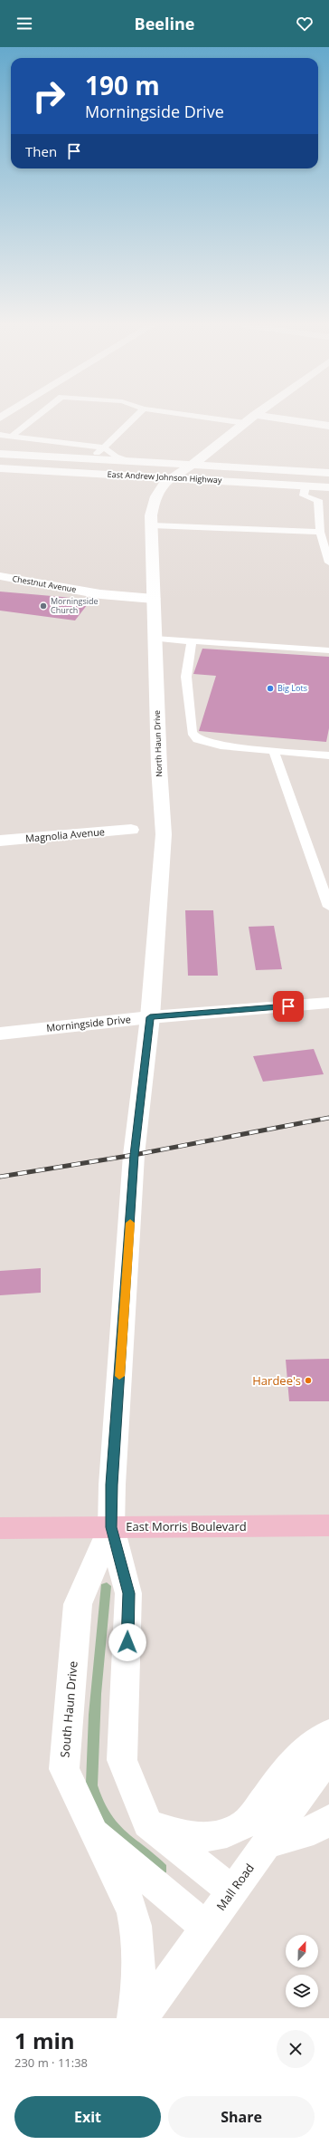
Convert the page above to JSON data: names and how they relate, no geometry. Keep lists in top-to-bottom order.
{
  "streets": {
    "main road": ["East Morris Boulevard"],
    "street": [
      "East Andrew Johnson Highway",
      "Chestnut Avenue",
      "North Haun Drive",
      "Magnolia Avenue",
      "Morningside Drive",
      "South Haun Drive",
      "Mall Road"
    ]
  },
  "crossings": [
    ["East Andrew Johnson Highway", "North Haun Drive"],
    ["Chestnut Avenue", "North Haun Drive"],
    ["North Haun Drive", "Morningside Drive"],
    ["North Haun Drive", "South Haun Drive"],
    ["Morningside Drive", "South Haun Drive"],
    ["East Morris Boulevard", "South Haun Drive"],
    ["South Haun Drive", "Mall Road"]
  ],
  "places": ["Morningside Church", "Big Lots", "Hardee's"],
  "north": "top",
  "page": {
    "header": "Beeline",
    "turn": ["190 m", "Morningside Drive"],
    "then": "Then",
    "heading": ["1 min", "230 m · 11:38"],
    "buttons": ["Exit", "Share"]
  }
}
